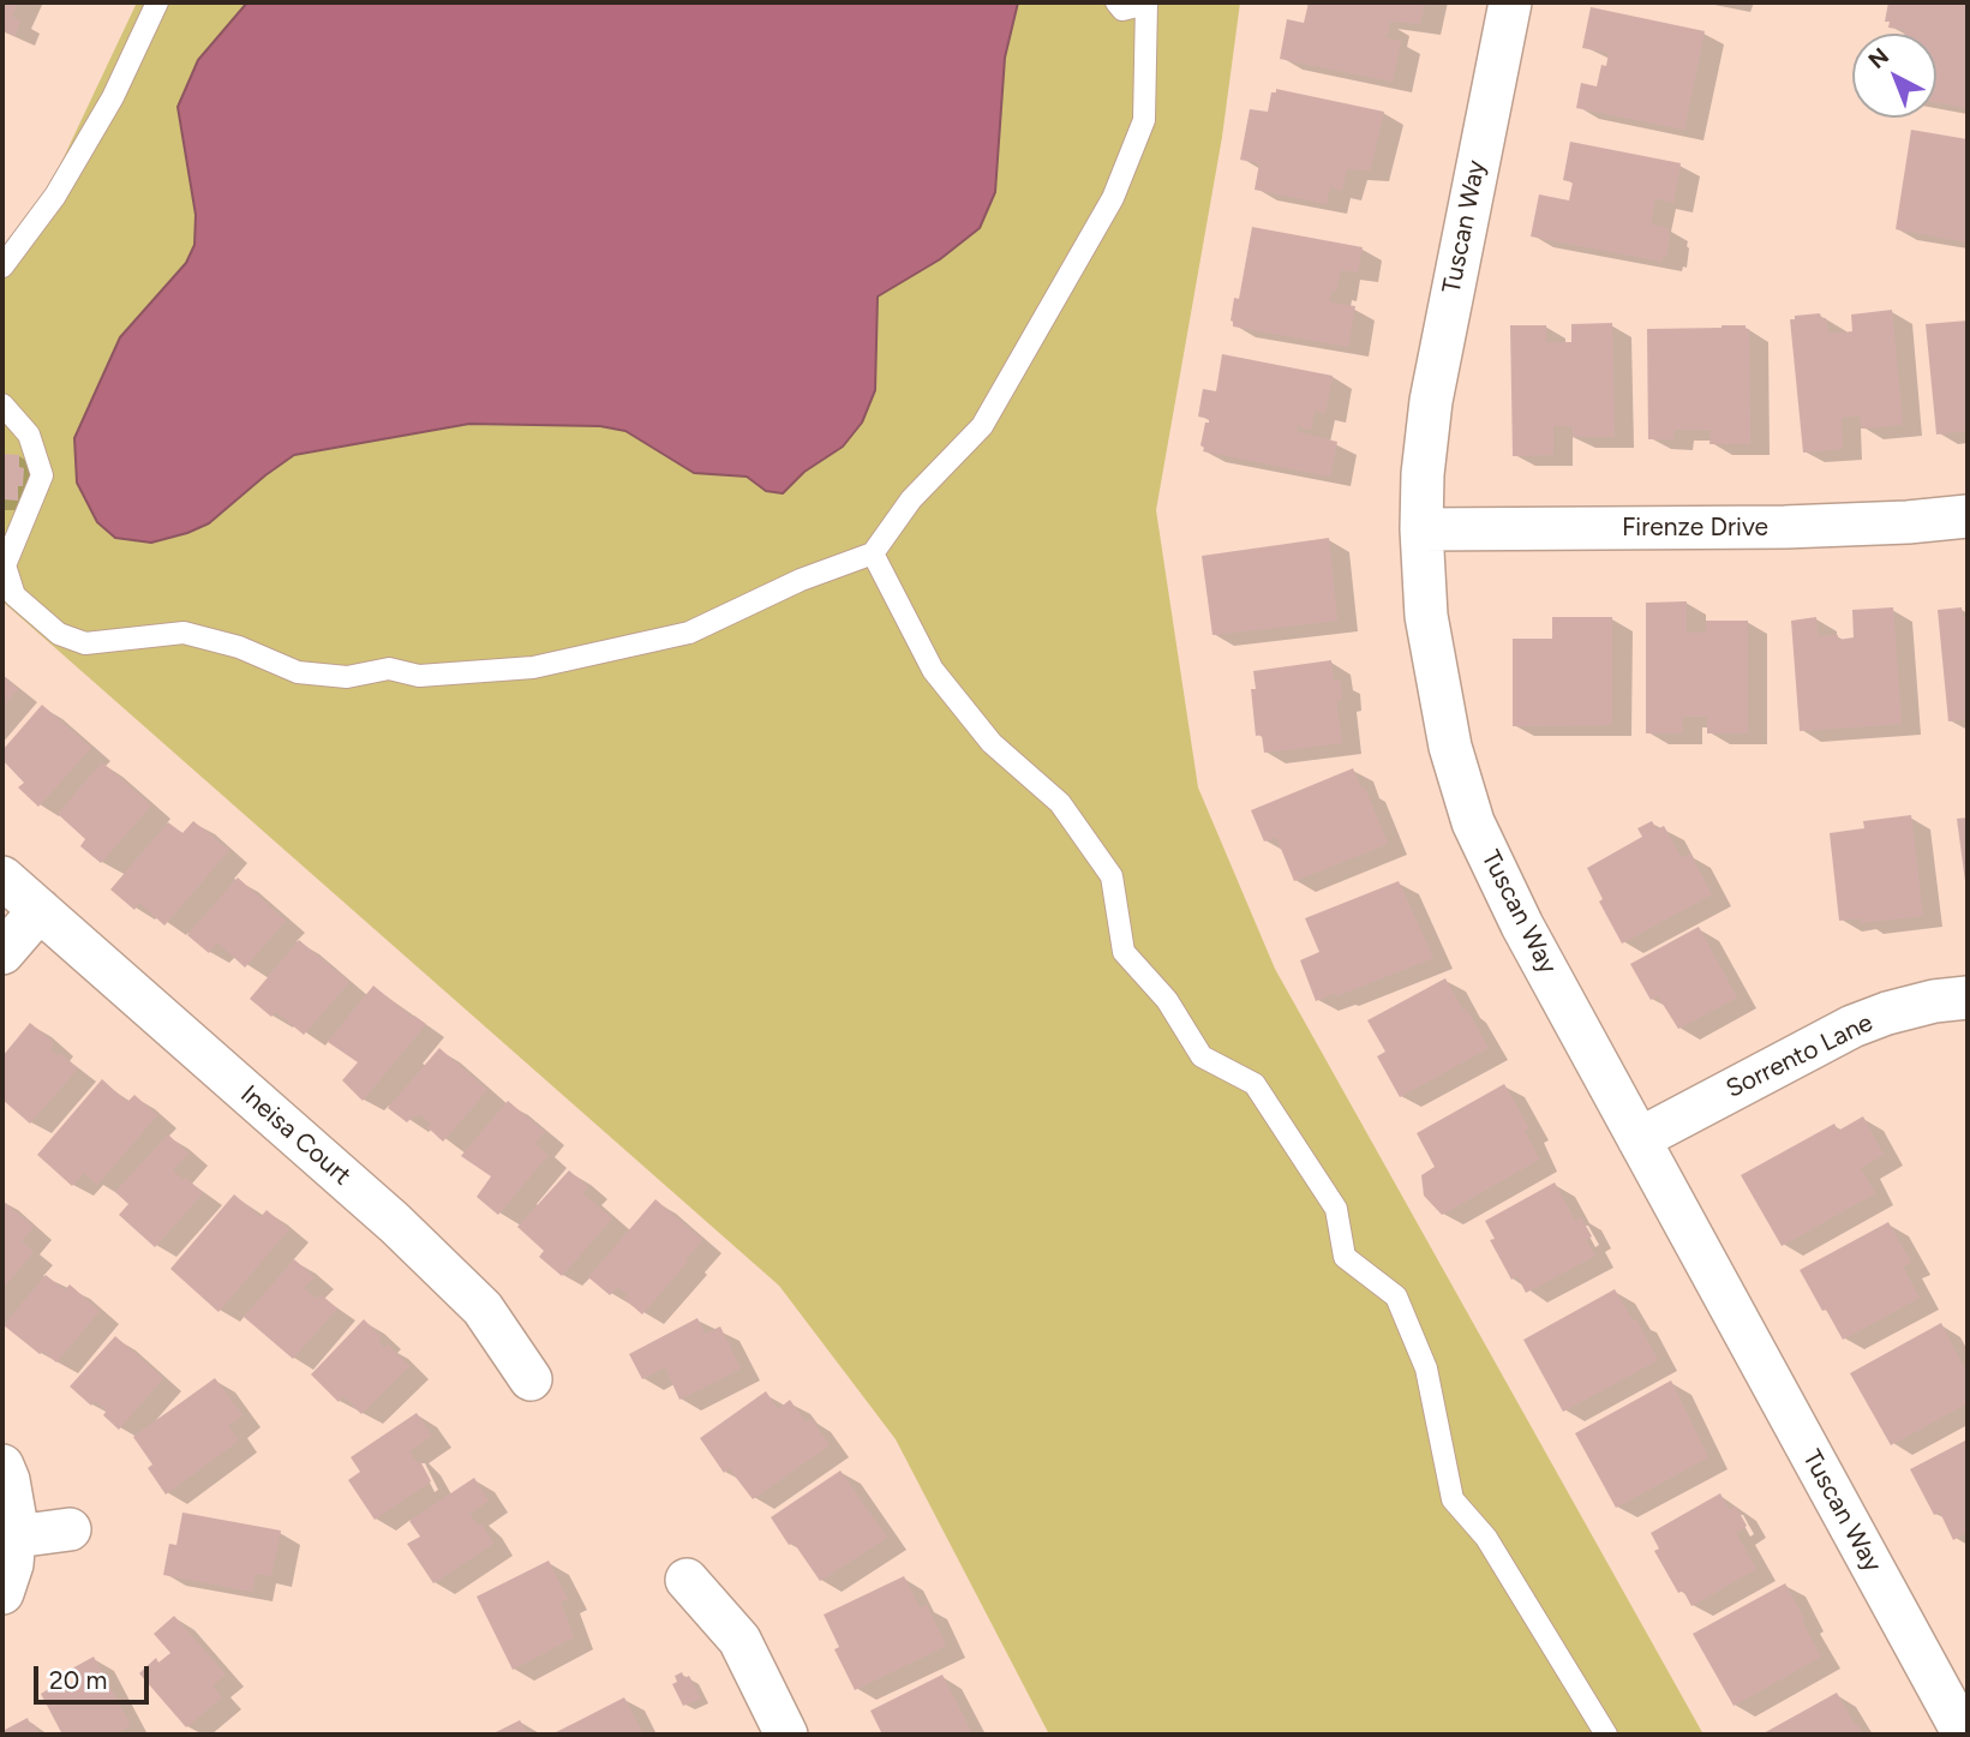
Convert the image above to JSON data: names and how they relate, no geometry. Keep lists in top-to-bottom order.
{
  "streets": {
    "street": [
      "Tuscan Way",
      "Firenze Drive",
      "Sorrento Lane",
      "Ineisa Court"
    ]
  },
  "crossings": [
    ["Tuscan Way", "Firenze Drive"],
    ["Tuscan Way", "Sorrento Lane"]
  ],
  "scale_bar": "20 m",
  "north": "top left"
}
